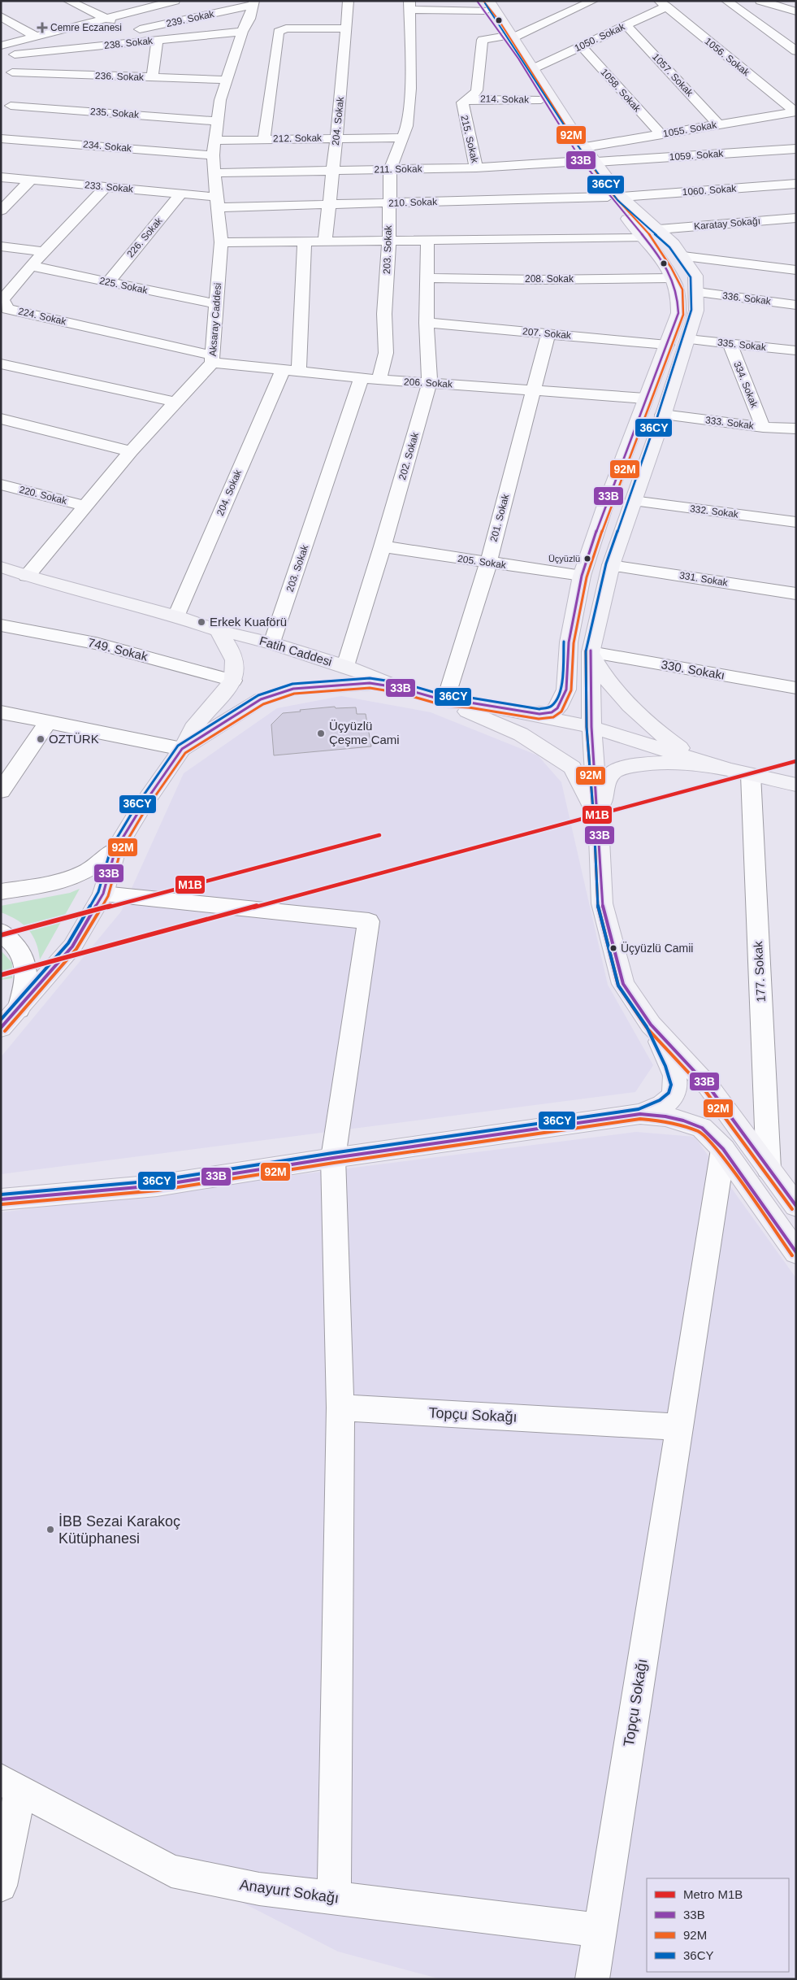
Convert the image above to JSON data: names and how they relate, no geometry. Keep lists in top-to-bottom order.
{
  "streets": {
    "main road": ["Fatih Caddesi"],
    "street": [
      "239. Sokak",
      "1050. Sokak",
      "238. Sokak",
      "1056. Sokak",
      "1057. Sokak",
      "236. Sokak",
      "1058. Sokak",
      "214. Sokak",
      "235. Sokak",
      "204. Sokak",
      "1055. Sokak",
      "212. Sokak",
      "215. Sokak",
      "234. Sokak",
      "1059. Sokak",
      "211. Sokak",
      "233. Sokak",
      "1060. Sokak",
      "210. Sokak",
      "Karatay Sokağı",
      "226. Sokak",
      "203. Sokak",
      "208. Sokak",
      "225. Sokak",
      "336. Sokak",
      "224. Sokak",
      "Aksaray Caddesi",
      "207. Sokak",
      "335. Sokak",
      "206. Sokak",
      "334. Sokak",
      "333. Sokak",
      "202. Sokak",
      "220. Sokak",
      "332. Sokak",
      "201. Sokak",
      "205. Sokak",
      "331. Sokak",
      "749. Sokak",
      "330. Sokakı",
      "177. Sokak",
      "Topçu Sokağı",
      "Anayurt Sokağı"
    ]
  },
  "crossings": [
    ["239. Sokak", "Aksaray Caddesi"],
    ["1050. Sokak", "1056. Sokak"],
    ["1050. Sokak", "1057. Sokak"],
    ["1050. Sokak", "1058. Sokak"],
    ["238. Sokak", "Aksaray Caddesi"],
    ["1056. Sokak", "1055. Sokak"],
    ["1057. Sokak", "1055. Sokak"],
    ["236. Sokak", "Aksaray Caddesi"],
    ["1058. Sokak", "1055. Sokak"],
    ["214. Sokak", "215. Sokak"],
    ["235. Sokak", "Aksaray Caddesi"],
    ["204. Sokak", "212. Sokak"],
    ["204. Sokak", "211. Sokak"],
    ["204. Sokak", "210. Sokak"],
    ["204. Sokak", "206. Sokak"],
    ["204. Sokak", "Fatih Caddesi"],
    ["1055. Sokak", "211. Sokak"],
    ["212. Sokak", "203. Sokak"],
    ["212. Sokak", "Aksaray Caddesi"],
    ["215. Sokak", "211. Sokak"],
    ["234. Sokak", "Aksaray Caddesi"],
    ["211. Sokak", "203. Sokak"],
    ["211. Sokak", "Aksaray Caddesi"],
    ["233. Sokak", "210. Sokak"],
    ["233. Sokak", "226. Sokak"],
    ["233. Sokak", "224. Sokak"],
    ["233. Sokak", "Aksaray Caddesi"],
    ["1060. Sokak", "210. Sokak"],
    ["210. Sokak", "203. Sokak"],
    ["210. Sokak", "Aksaray Caddesi"],
    ["226. Sokak", "225. Sokak"],
    ["203. Sokak", "206. Sokak"],
    ["203. Sokak", "Fatih Caddesi"],
    ["208. Sokak", "202. Sokak"],
    ["225. Sokak", "224. Sokak"],
    ["225. Sokak", "Aksaray Caddesi"],
    ["224. Sokak", "Aksaray Caddesi"],
    ["224. Sokak", "206. Sokak"],
    ["Aksaray Caddesi", "206. Sokak"],
    ["Aksaray Caddesi", "220. Sokak"],
    ["Aksaray Caddesi", "Fatih Caddesi"],
    ["207. Sokak", "202. Sokak"],
    ["207. Sokak", "201. Sokak"],
    ["335. Sokak", "334. Sokak"],
    ["206. Sokak", "202. Sokak"],
    ["206. Sokak", "201. Sokak"],
    ["334. Sokak", "333. Sokak"],
    ["202. Sokak", "205. Sokak"],
    ["202. Sokak", "Fatih Caddesi"],
    ["201. Sokak", "205. Sokak"],
    ["201. Sokak", "Fatih Caddesi"],
    ["Topçu Sokağı", "Anayurt Sokağı"]
  ],
  "places": {
    "health": ["Cemre Eczanesi"],
    "other": [
      "Üçyüzlü",
      "Erkek Kuaförü",
      "Üçyüzlü Çeşme Cami",
      "OZTÜRK",
      "Üçyüzlü Camii",
      "İBB Sezai Karakoç Kütüphanesi"
    ]
  },
  "lines": [
    "transit line 33B",
    "transit line 92M",
    "transit line 36CY",
    "metro line M1B"
  ],
  "legend": [
    "Metro M1B",
    "33B",
    "92M",
    "36CY"
  ]
}
